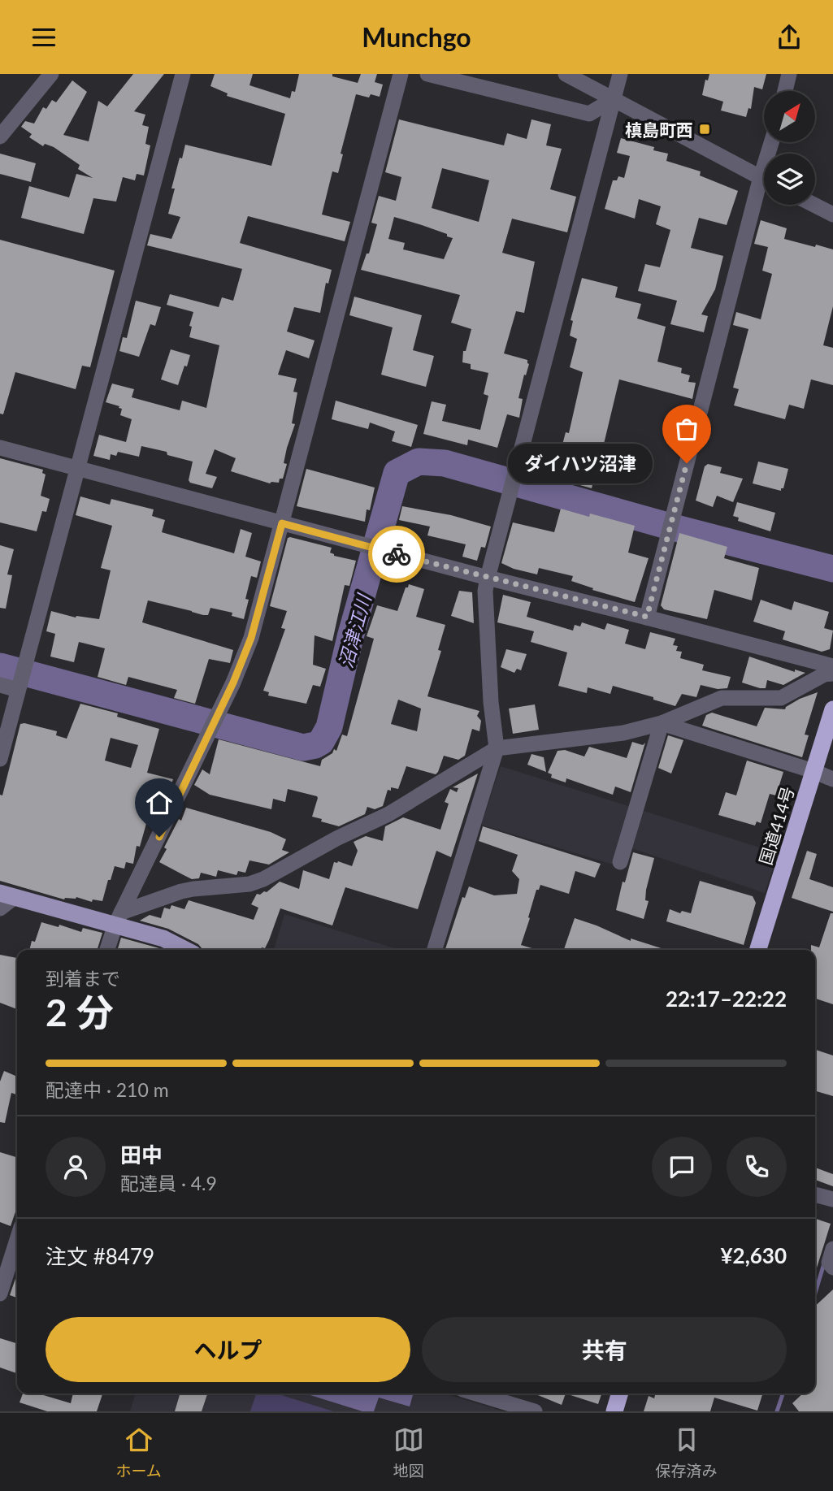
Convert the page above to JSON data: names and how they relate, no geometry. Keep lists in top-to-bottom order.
{
  "streets": {
    "highway": ["国道414号"]
  },
  "water": ["沼津江川"],
  "places": {
    "transit": ["槙島町西"],
    "other": ["ダイハツ沼津"]
  },
  "north": "top right",
  "page": {
    "header": "Munchgo",
    "bubble": "ダイハツ沼津",
    "heading": ["2 分", "到着まで", "22:17–22:22"],
    "panel": [
      "田中",
      "配達員 · 4.9",
      "注文 #8479",
      "¥2,630"
    ],
    "bar": "配達中 · 210 m",
    "buttons": ["ヘルプ", "共有"],
    "tabs": ["ホーム", "地図", "保存済み"]
  }
}
